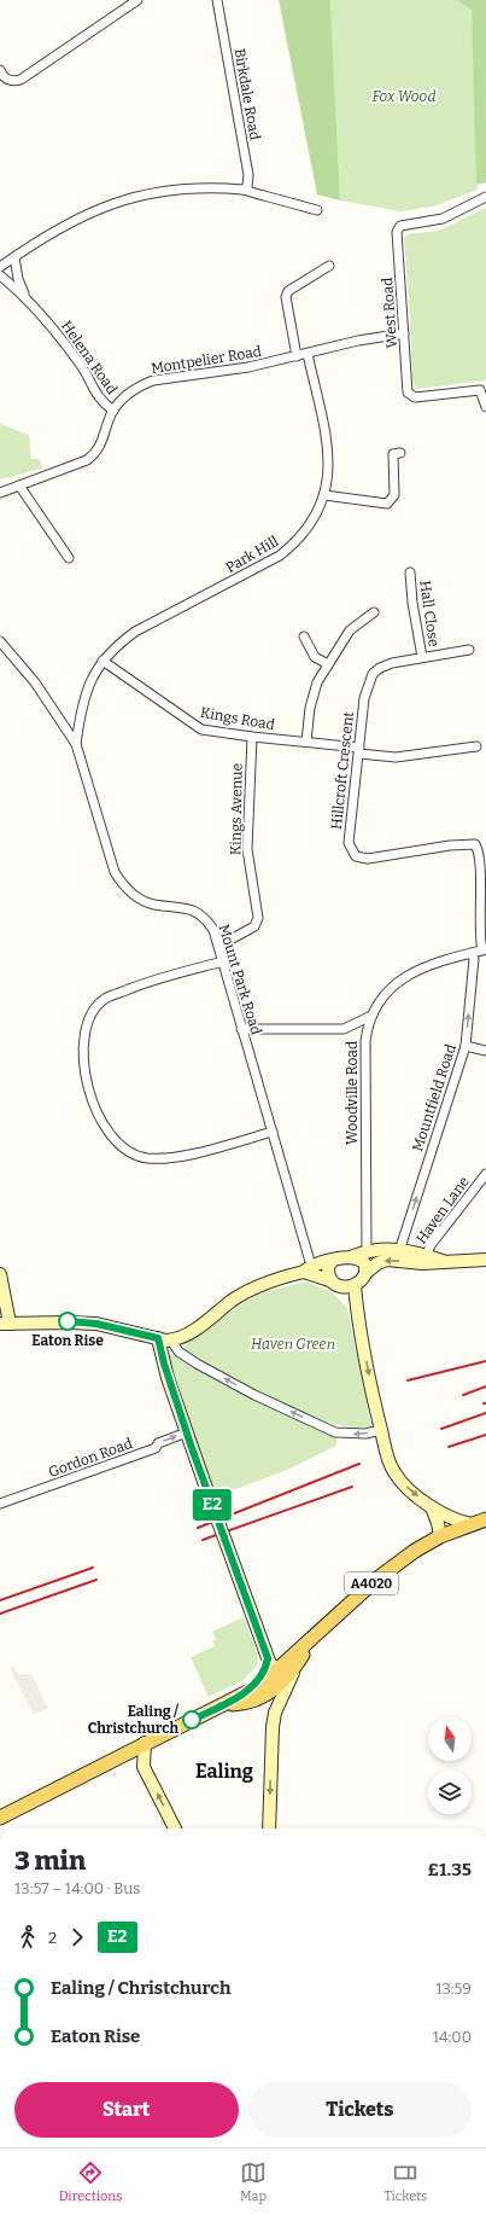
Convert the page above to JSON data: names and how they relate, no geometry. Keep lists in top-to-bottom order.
{
  "streets": {
    "main road": ["A4020"],
    "street": [
      "Birkdale Road",
      "West Road",
      "Helena Road",
      "Montpelier Road",
      "Park Hill",
      "Hall Close",
      "Kings Road",
      "Hillcroft Crescent",
      "Kings Avenue",
      "Mount Park Road",
      "Woodville Road",
      "Mountfield Road",
      "Haven Lane",
      "Gordon Road"
    ]
  },
  "crossings": [
    ["West Road", "Montpelier Road"],
    ["Helena Road", "Montpelier Road"],
    ["Montpelier Road", "Park Hill"],
    ["Park Hill", "Kings Road"],
    ["Park Hill", "Mount Park Road"],
    ["Hall Close", "Hillcroft Crescent"],
    ["Kings Road", "Hillcroft Crescent"],
    ["Kings Road", "Kings Avenue"],
    ["Hillcroft Crescent", "Woodville Road"],
    ["Kings Avenue", "Mount Park Road"],
    ["Woodville Road", "Mountfield Road"]
  ],
  "one_way": ["Mountfield Road", "Gordon Road"],
  "districts": ["Ealing"],
  "parks": ["Fox Wood", "Haven Green"],
  "places": ["Eaton Rise", "Ealing / Christchurch"],
  "lines": ["bus line E2"],
  "north": "top",
  "page": {
    "on_map": "E2",
    "heading": ["3 min", "13:57 – 14:00 · Bus", "£1.35"],
    "legs": ["2", "E2"],
    "list": [
      {
        "name": "Ealing / Christchurch",
        "value": "13:59"
      },
      {
        "name": "Eaton Rise",
        "value": "14:00"
      }
    ],
    "buttons": ["Start", "Tickets"],
    "tabs": ["Directions", "Map", "Tickets"]
  }
}
